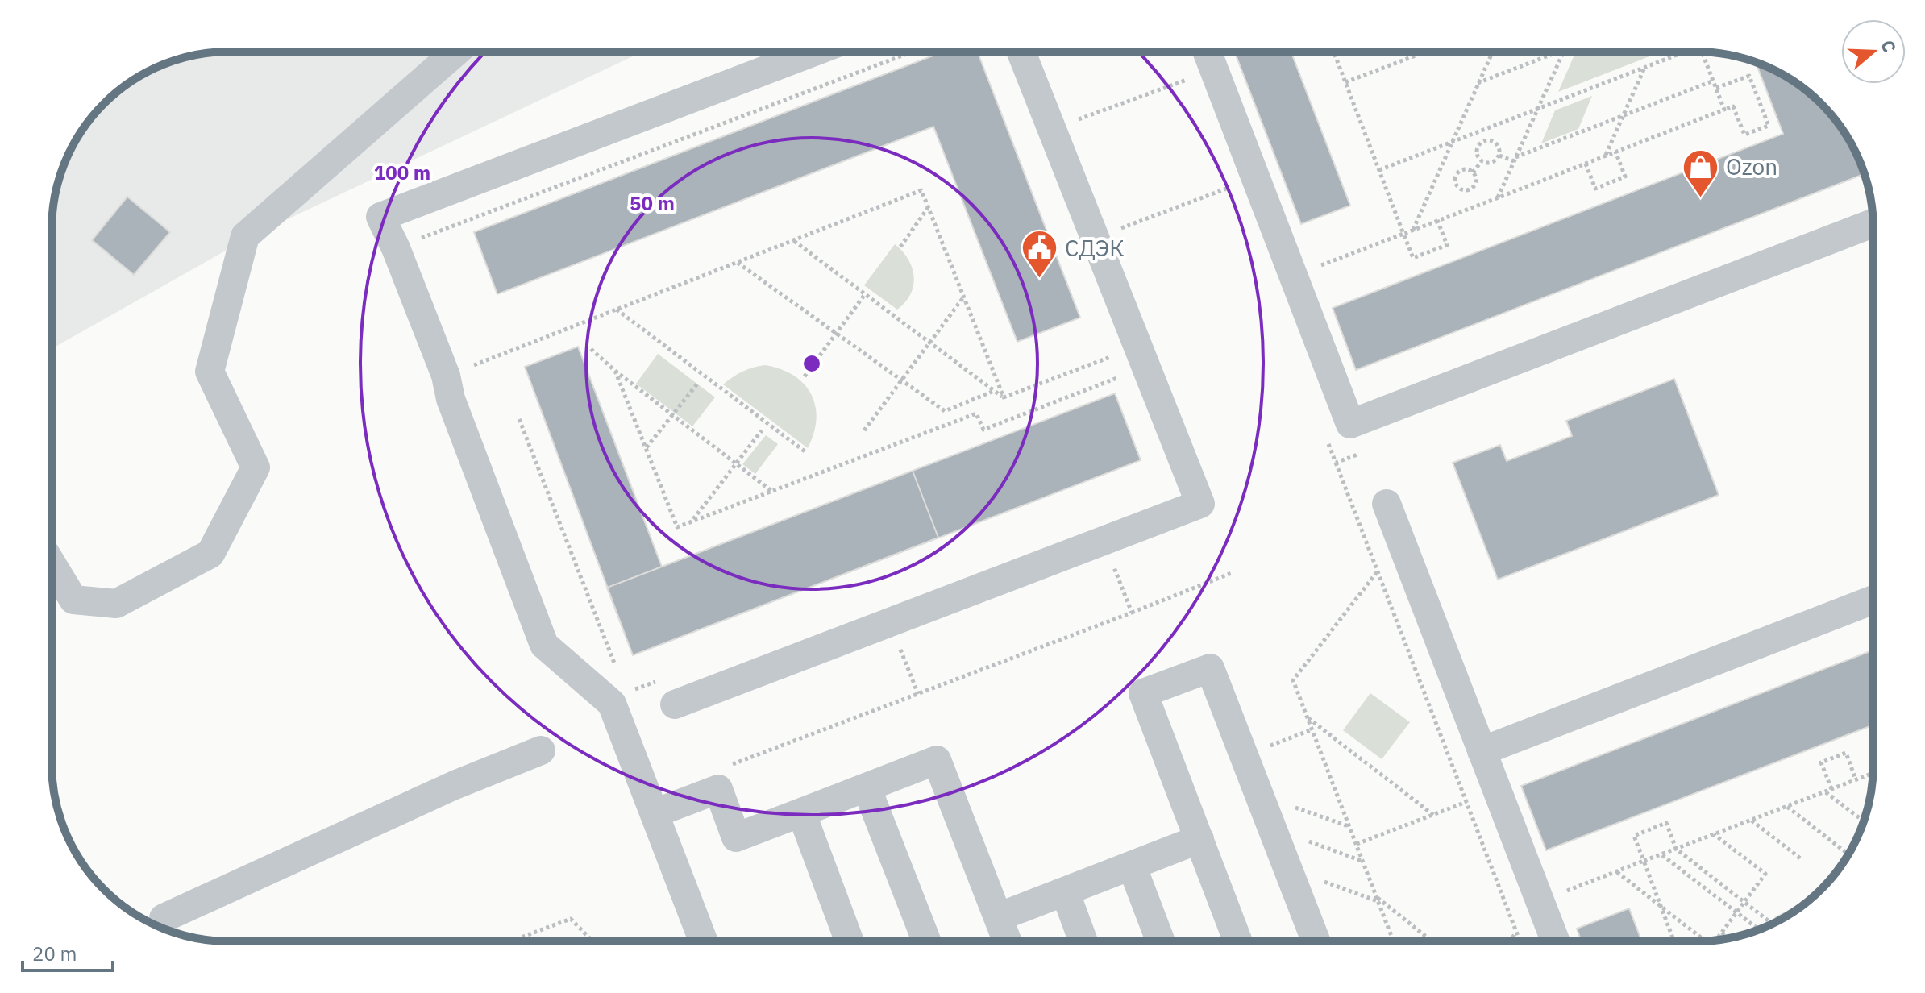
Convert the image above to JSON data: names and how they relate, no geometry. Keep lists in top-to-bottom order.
{
  "places": {
    "shop": ["Ozon"],
    "public building": ["СДЭК"]
  },
  "scale_bar": "20 m",
  "north": "right",
  "rings": ["100 m", "50 m"]
}
